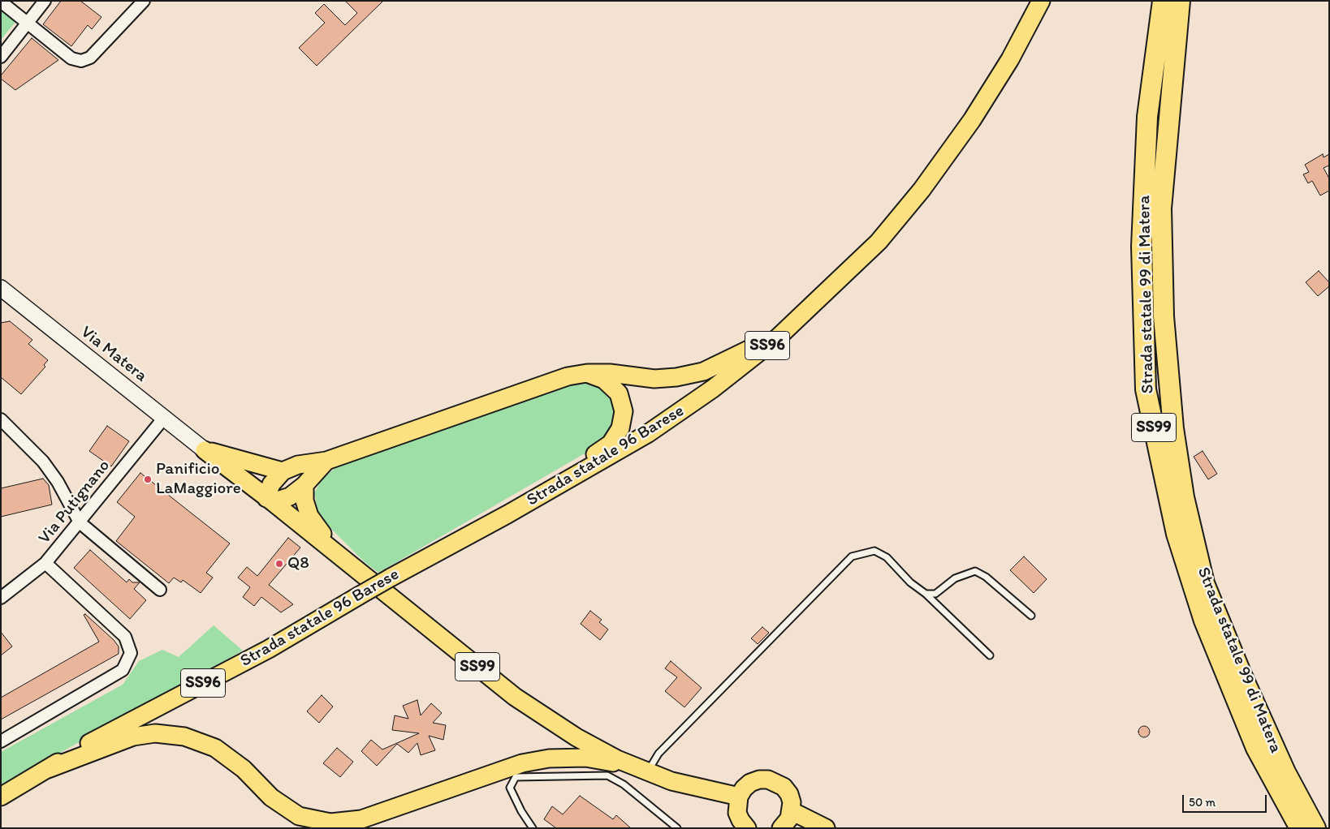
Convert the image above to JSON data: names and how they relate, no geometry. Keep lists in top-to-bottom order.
{
  "streets": {
    "highway": ["Strada statale 99 di Matera", "SS99"],
    "main road": ["SS96", "Strada statale 96 Barese"],
    "street": ["Via Matera", "Via Putignano"]
  },
  "crossings": [
    ["SS96", "Strada statale 96 Barese"],
    ["Via Matera", "SS99"],
    ["Via Matera", "Via Putignano"]
  ],
  "places": ["Panificio LaMaggiore", "Q8"],
  "scale_bar": "50 m"
}
